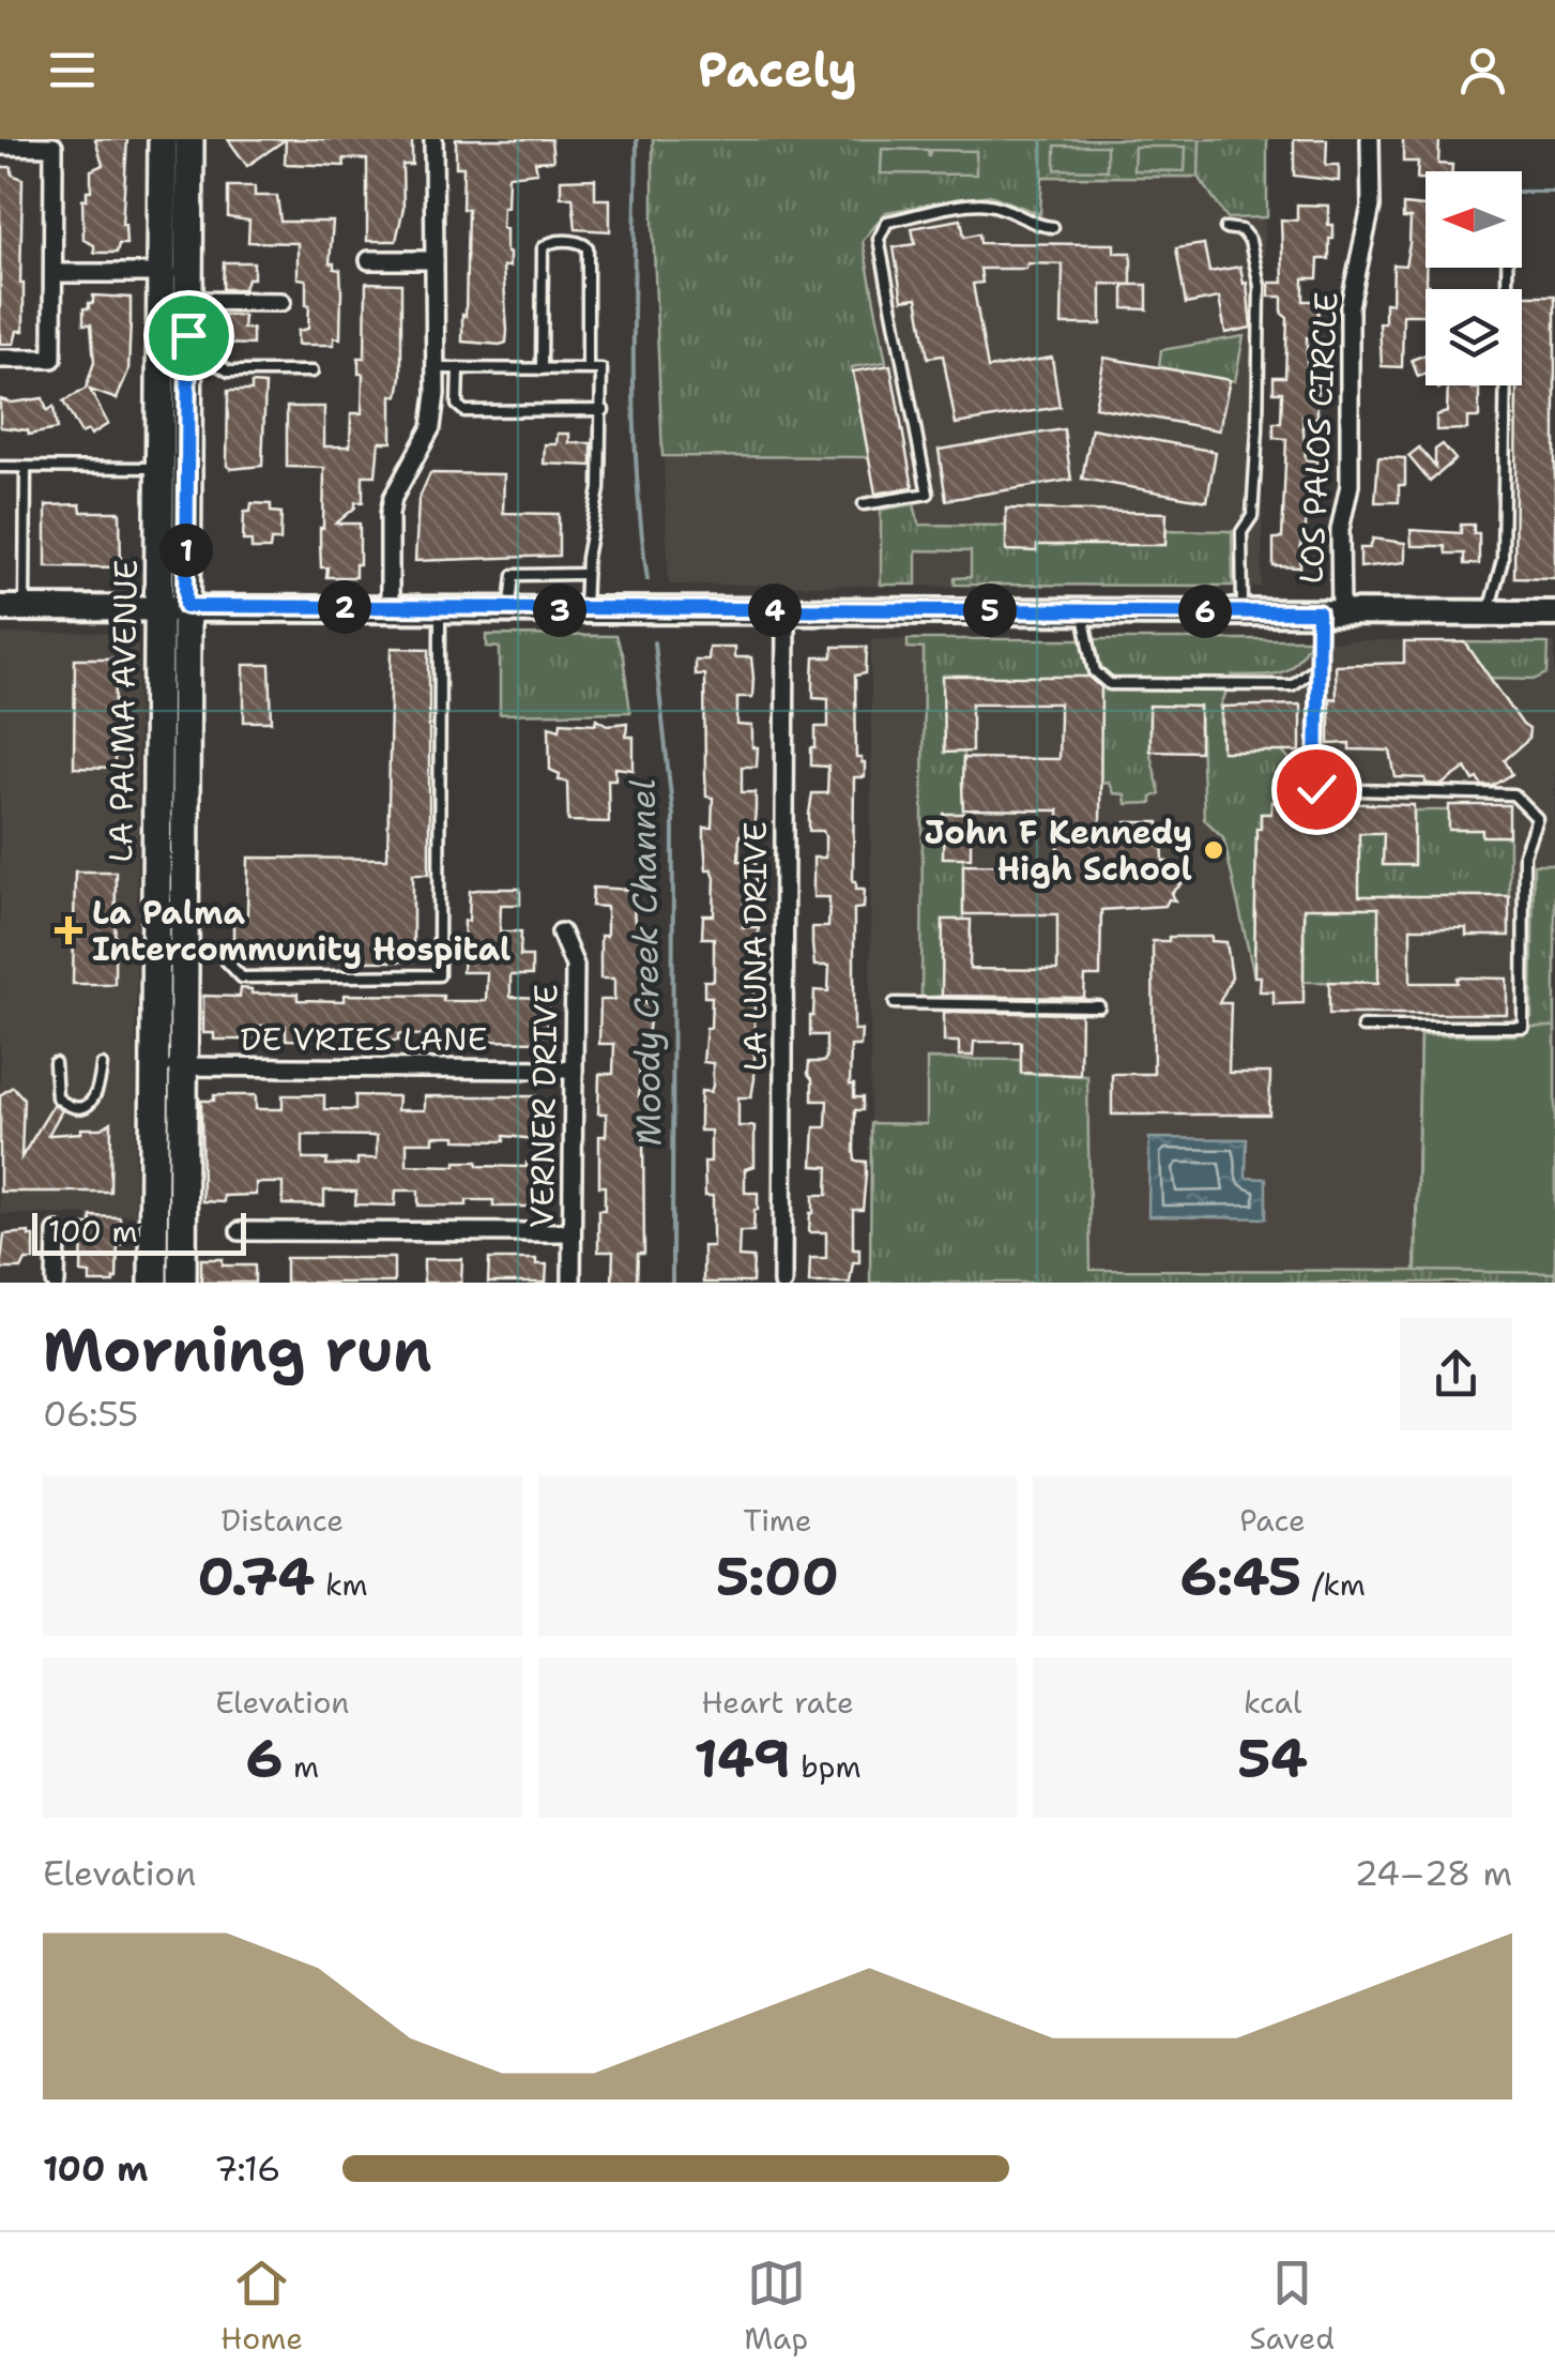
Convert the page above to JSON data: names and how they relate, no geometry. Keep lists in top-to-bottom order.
{
  "streets": {
    "main road": ["LA PALMA AVENUE"],
    "street": [
      "LOS PALOS CIRCLE",
      "LA LUNA DRIVE",
      "DE VRIES LANE",
      "VERNER DRIVE"
    ]
  },
  "crossings": [
    ["LA PALMA AVENUE", "DE VRIES LANE"],
    ["DE VRIES LANE", "VERNER DRIVE"]
  ],
  "water": ["Moody Creek Channel"],
  "places": {
    "other": ["John F Kennedy High School"],
    "health": ["La Palma Intercommunity Hospital"]
  },
  "scale_bar": "100 m",
  "north": "left",
  "page": {
    "header": "Pacely",
    "pins": [
      "1",
      "2",
      "3",
      "4",
      "5",
      "6"
    ],
    "scale": "100 m",
    "heading": ["Morning run", "06:55"],
    "stats": [
      ["Distance", "0.74 km"],
      ["Time", "5:00"],
      ["Pace", "6:45 /km"],
      ["Elevation", "6 m"],
      ["Heart rate", "149 bpm"],
      ["kcal", "54"]
    ],
    "chart": ["Elevation", "24–28 m"],
    "list": [
      {
        "name": "100 m",
        "note": "7:16"
      }
    ],
    "tabs": ["Home", "Map", "Saved"]
  }
}
